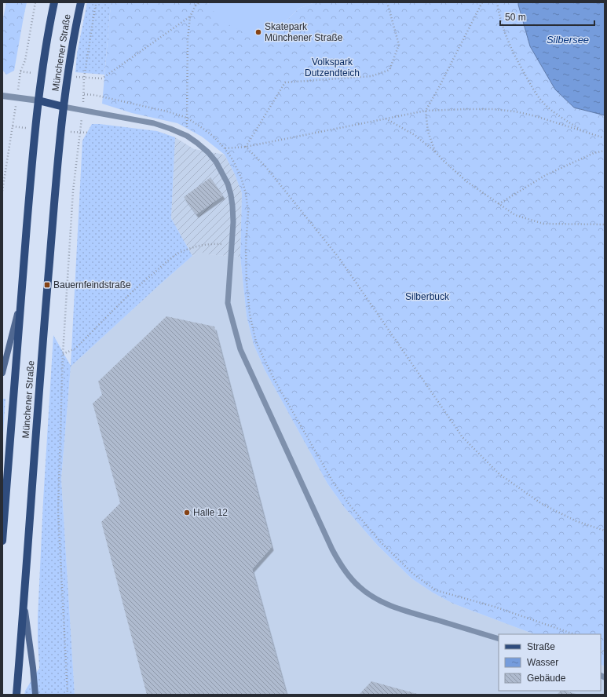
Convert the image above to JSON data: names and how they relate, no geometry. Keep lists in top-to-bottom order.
{
  "streets": {
    "main road": ["Münchener Straße"]
  },
  "water": ["Silbersee"],
  "parks": ["Volkspark Dutzendteich", "Silberbuck"],
  "places": {
    "other": ["Skatepark Münchener Straße", "Halle 12"],
    "transit": ["Bauernfeindstraße"]
  },
  "legend": ["Straße", "Wasser", "Gebäude"],
  "scale_bar": "50 m"
}
